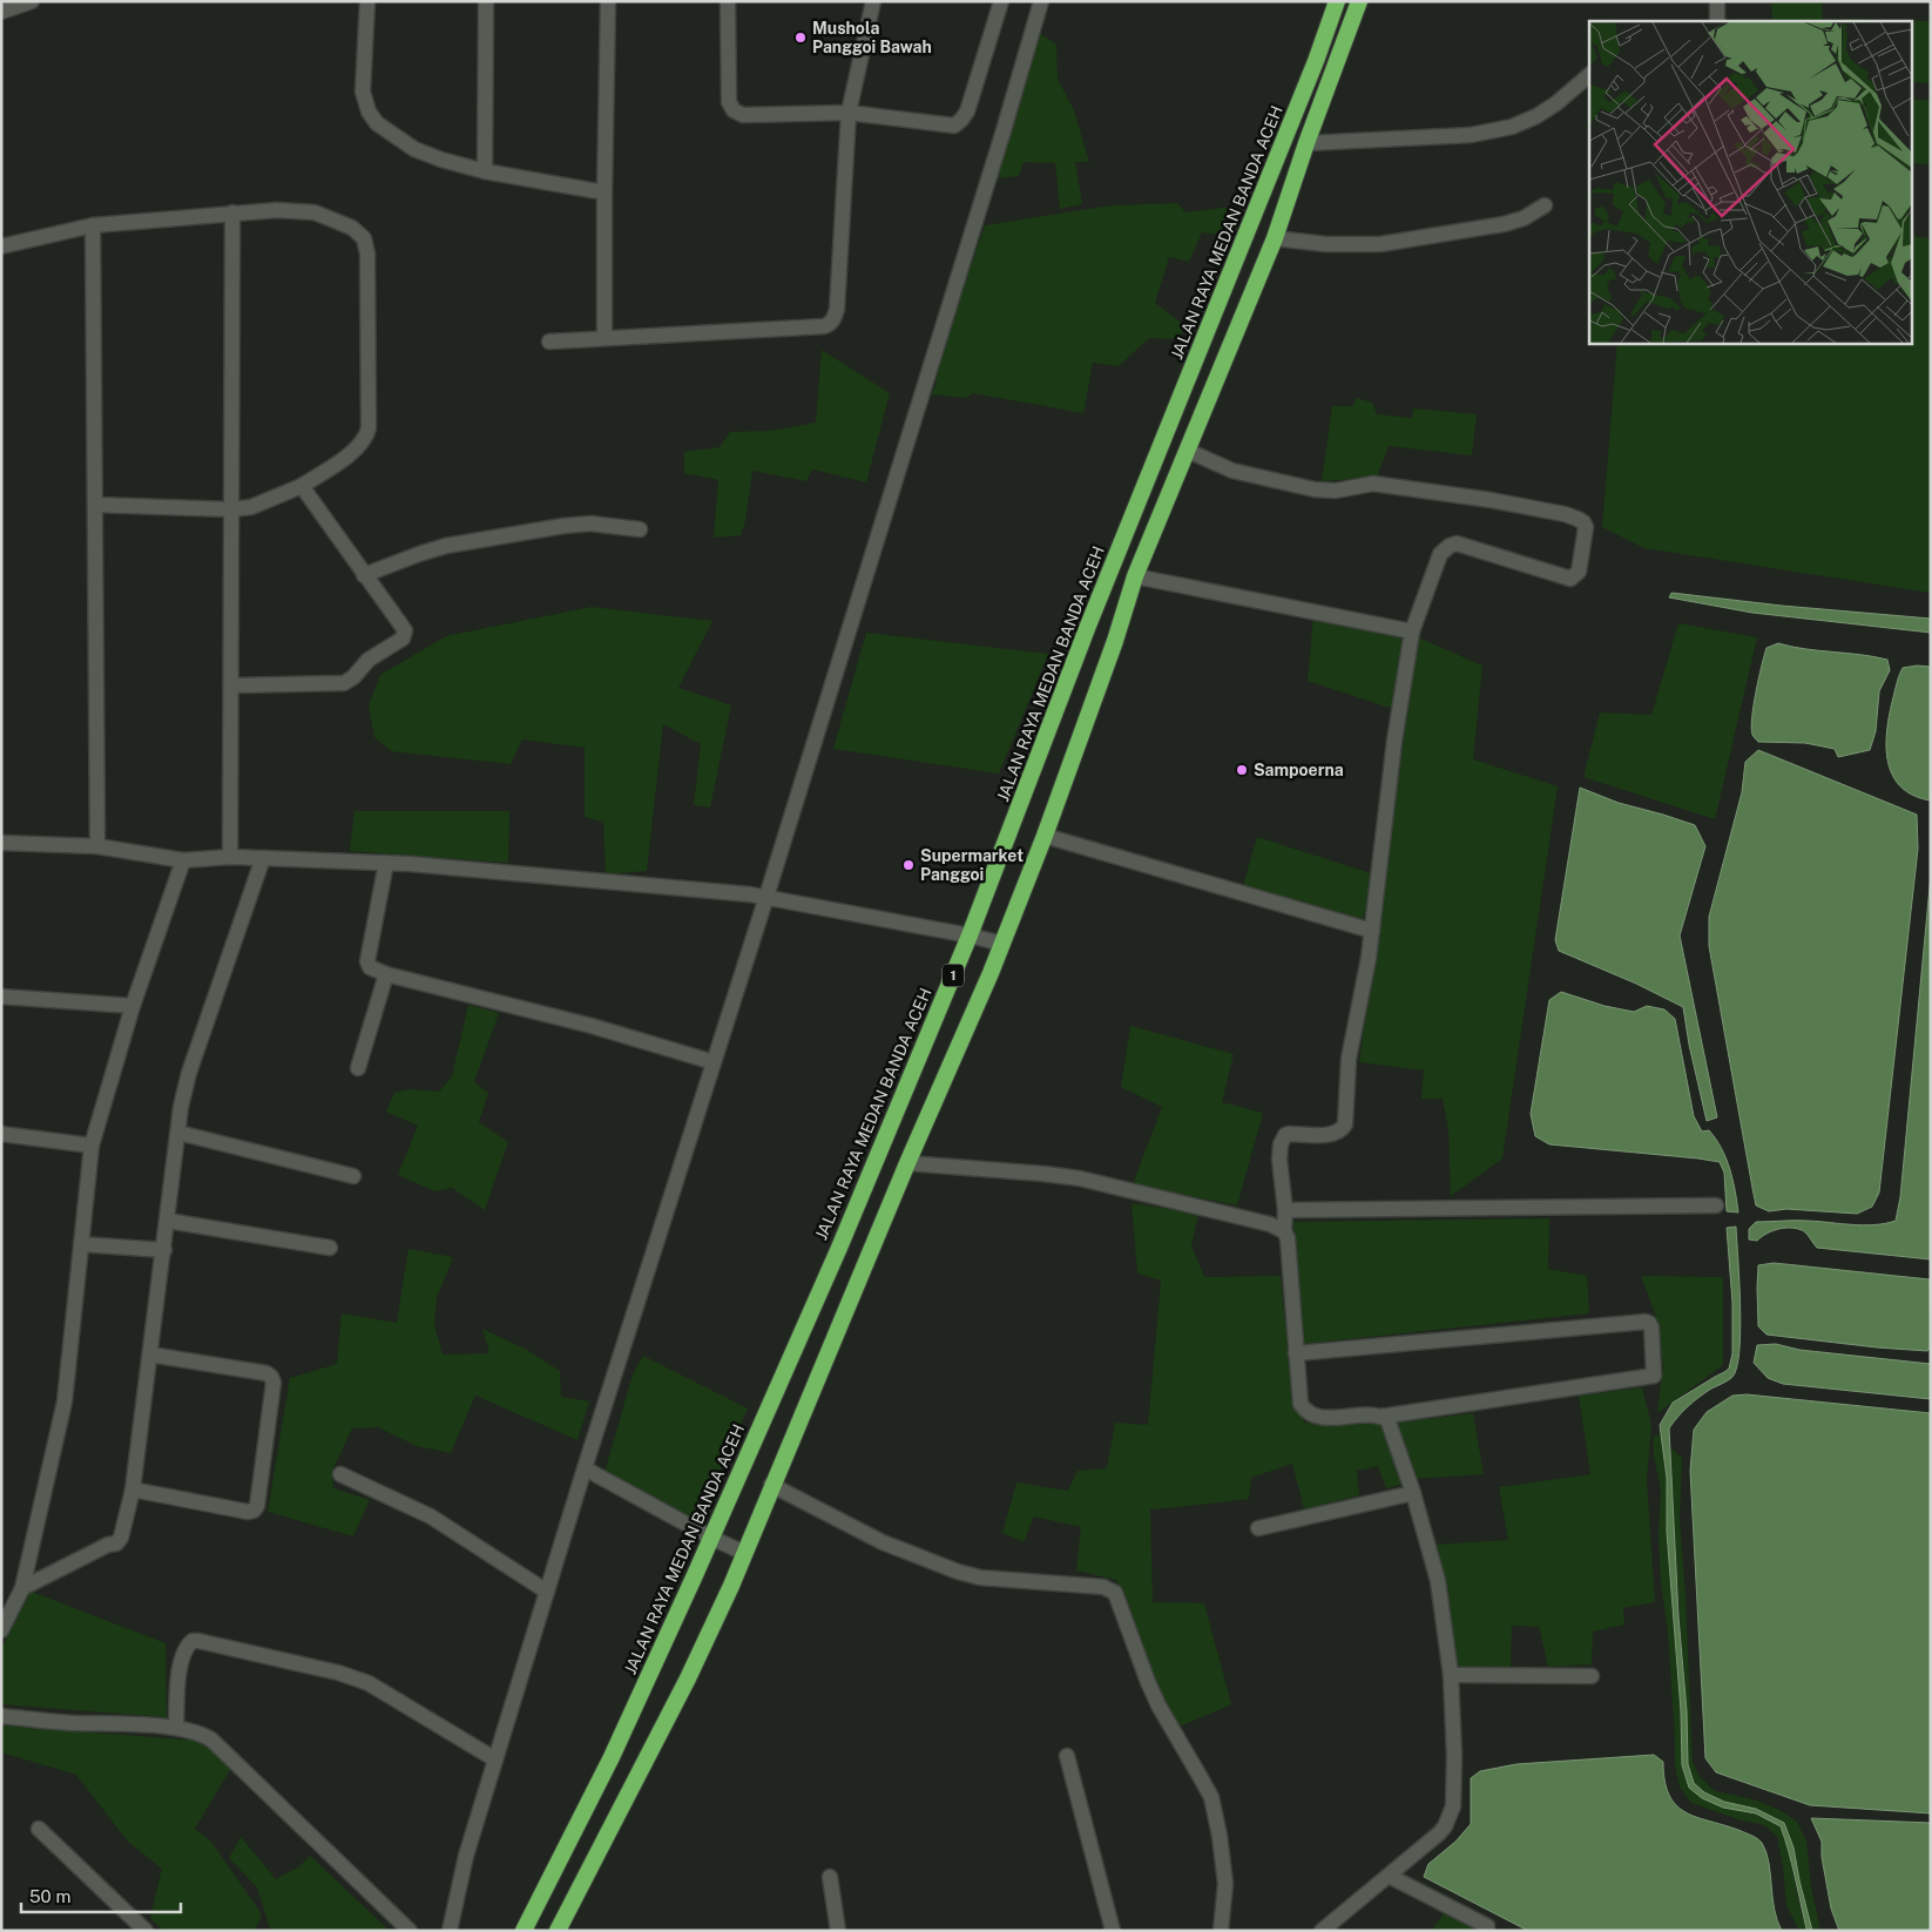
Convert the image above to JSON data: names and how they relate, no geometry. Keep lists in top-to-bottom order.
{
  "streets": {
    "highway": ["JALAN RAYA MEDAN BANDA ACEH", "1"]
  },
  "places": ["Mushola Panggoi Bawah", "Sampoerna", "Supermarket Panggoi"],
  "scale_bar": "50 m"
}
